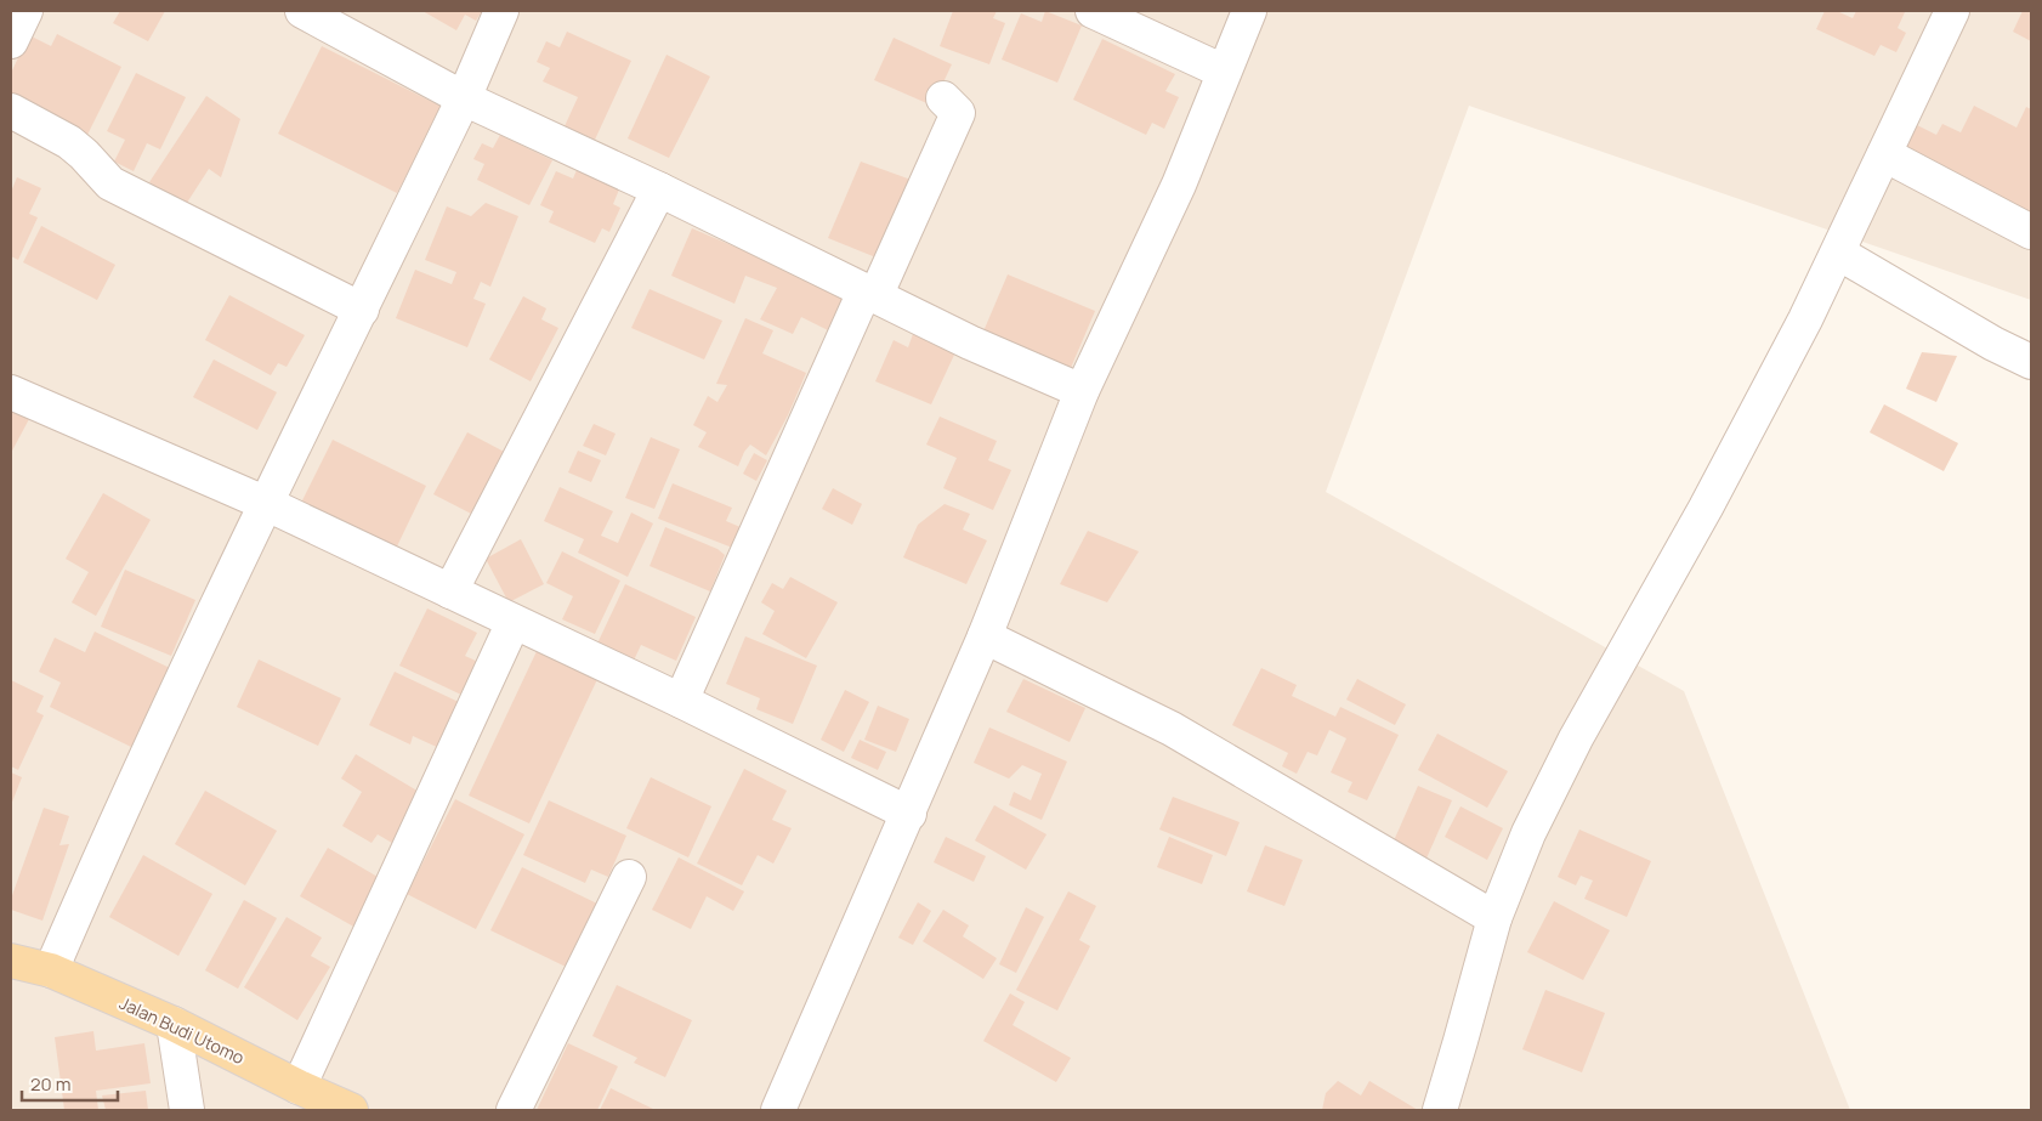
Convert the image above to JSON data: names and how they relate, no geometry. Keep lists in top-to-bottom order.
{
  "streets": {
    "main road": ["Jalan Budi Utomo"]
  },
  "scale_bar": "20 m"
}
